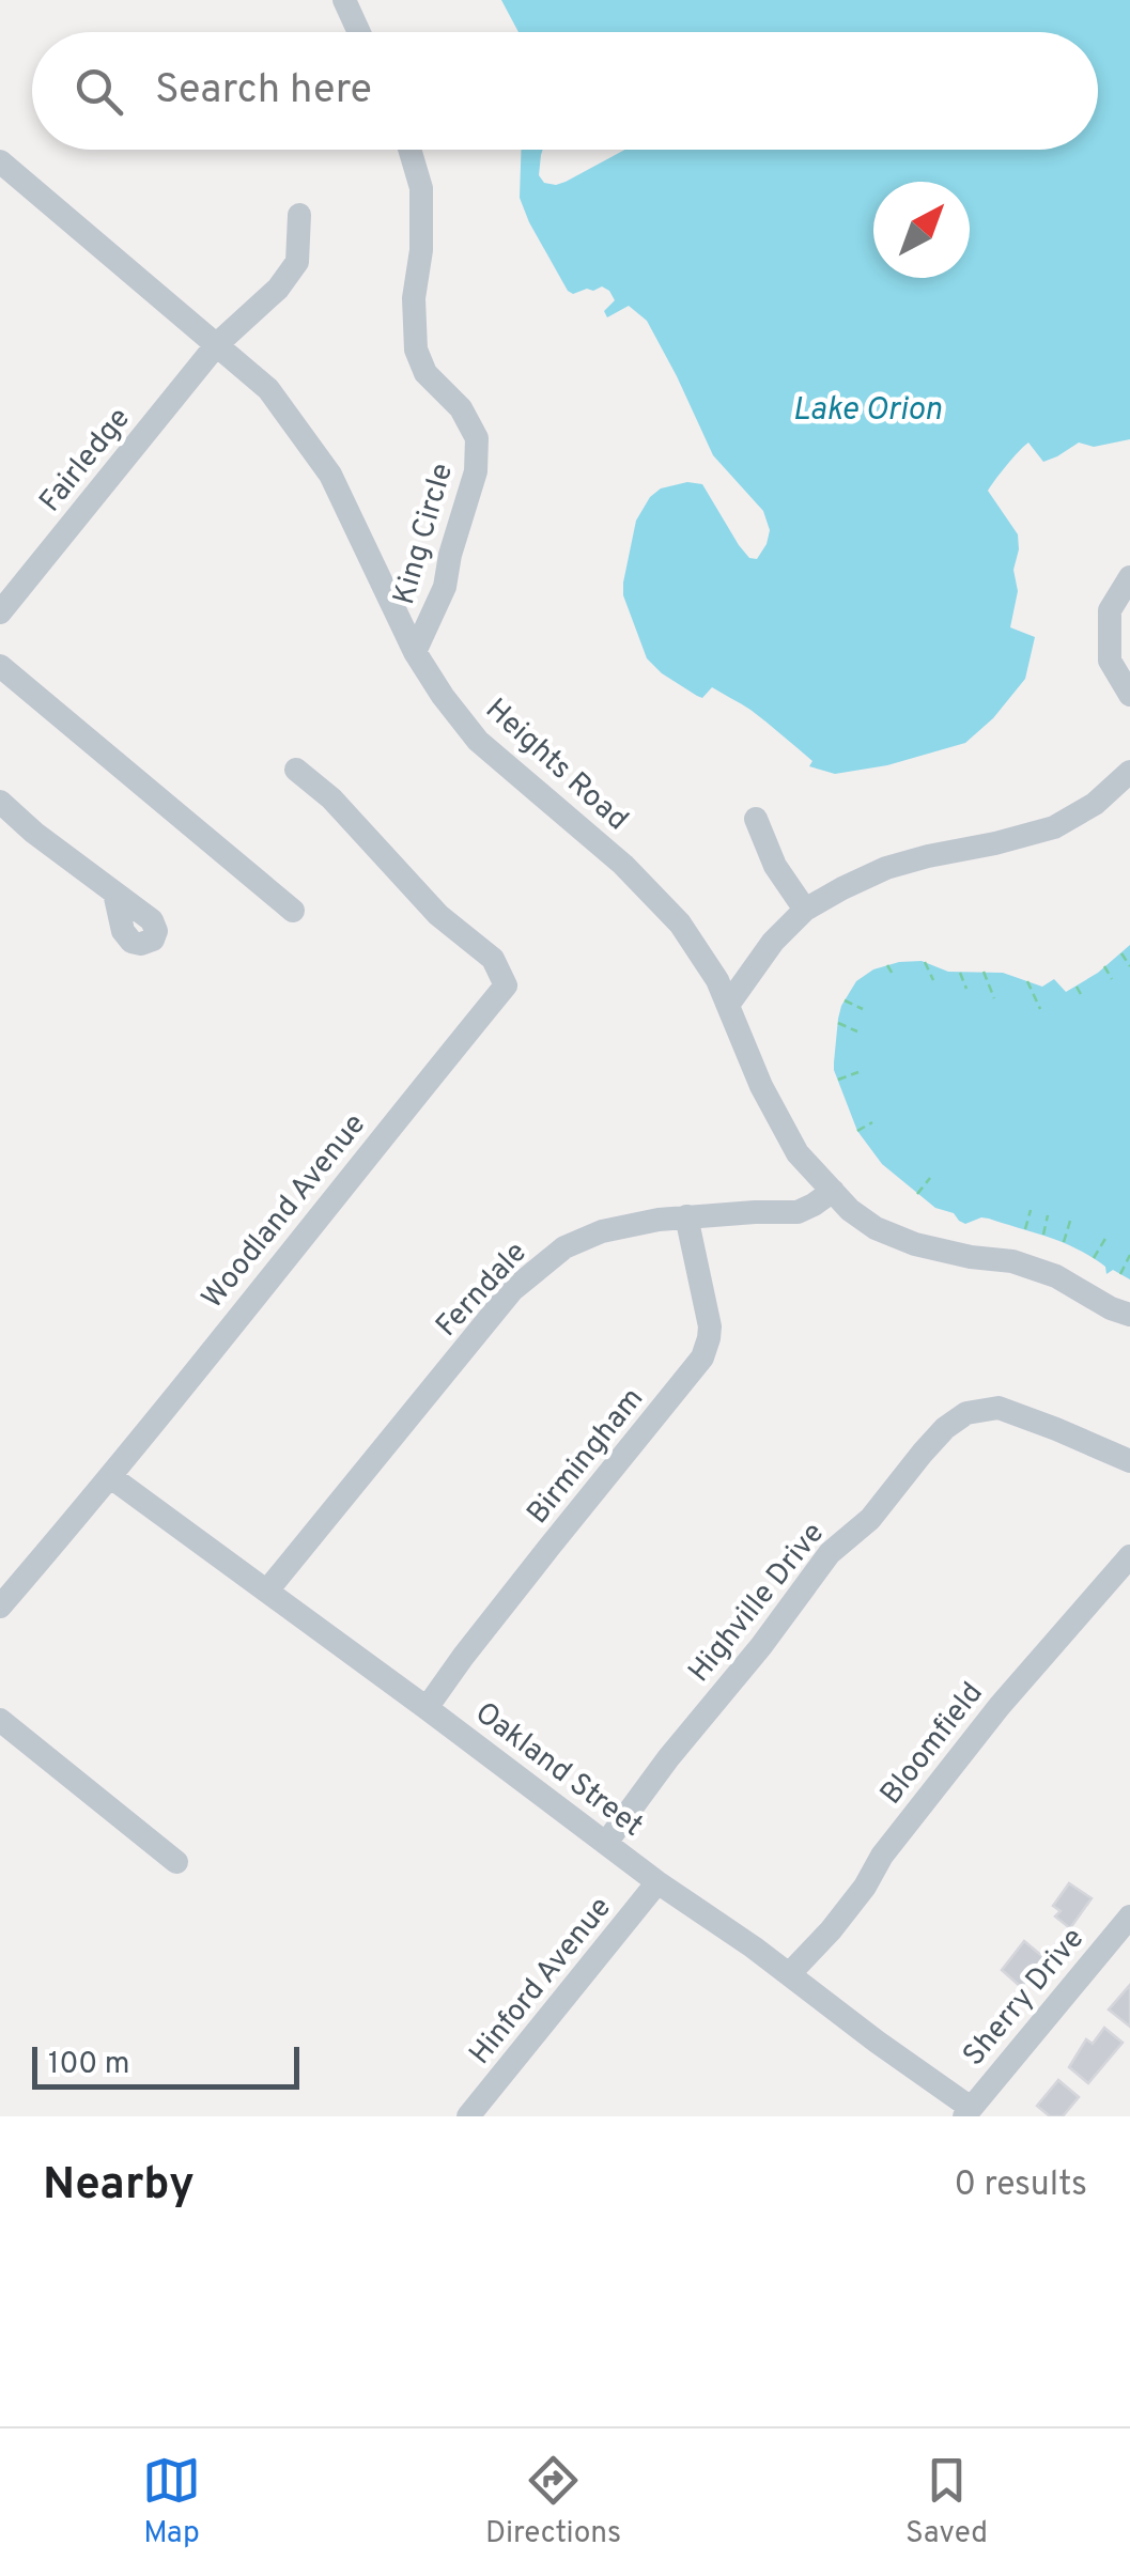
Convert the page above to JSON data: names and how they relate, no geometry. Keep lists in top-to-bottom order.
{
  "streets": {
    "street": [
      "Fairledge",
      "King Circle",
      "Heights Road",
      "Woodland Avenue",
      "Ferndale",
      "Birmingham",
      "Highville Drive",
      "Bloomfield",
      "Oakland Street",
      "Hinford Avenue",
      "Sherry Drive"
    ]
  },
  "crossings": [
    ["Fairledge", "Heights Road"],
    ["King Circle", "Heights Road"],
    ["Heights Road", "Ferndale"],
    ["Woodland Avenue", "Oakland Street"],
    ["Ferndale", "Birmingham"],
    ["Ferndale", "Oakland Street"],
    ["Birmingham", "Oakland Street"],
    ["Highville Drive", "Oakland Street"],
    ["Bloomfield", "Oakland Street"],
    ["Oakland Street", "Hinford Avenue"],
    ["Oakland Street", "Sherry Drive"]
  ],
  "water": ["Lake Orion"],
  "scale_bar": "100 m",
  "north": "top right",
  "page": {
    "search": "Search here",
    "scale": "100 m",
    "heading": ["Nearby", "0 results"],
    "nav": ["Map", "Directions", "Saved"]
  }
}
